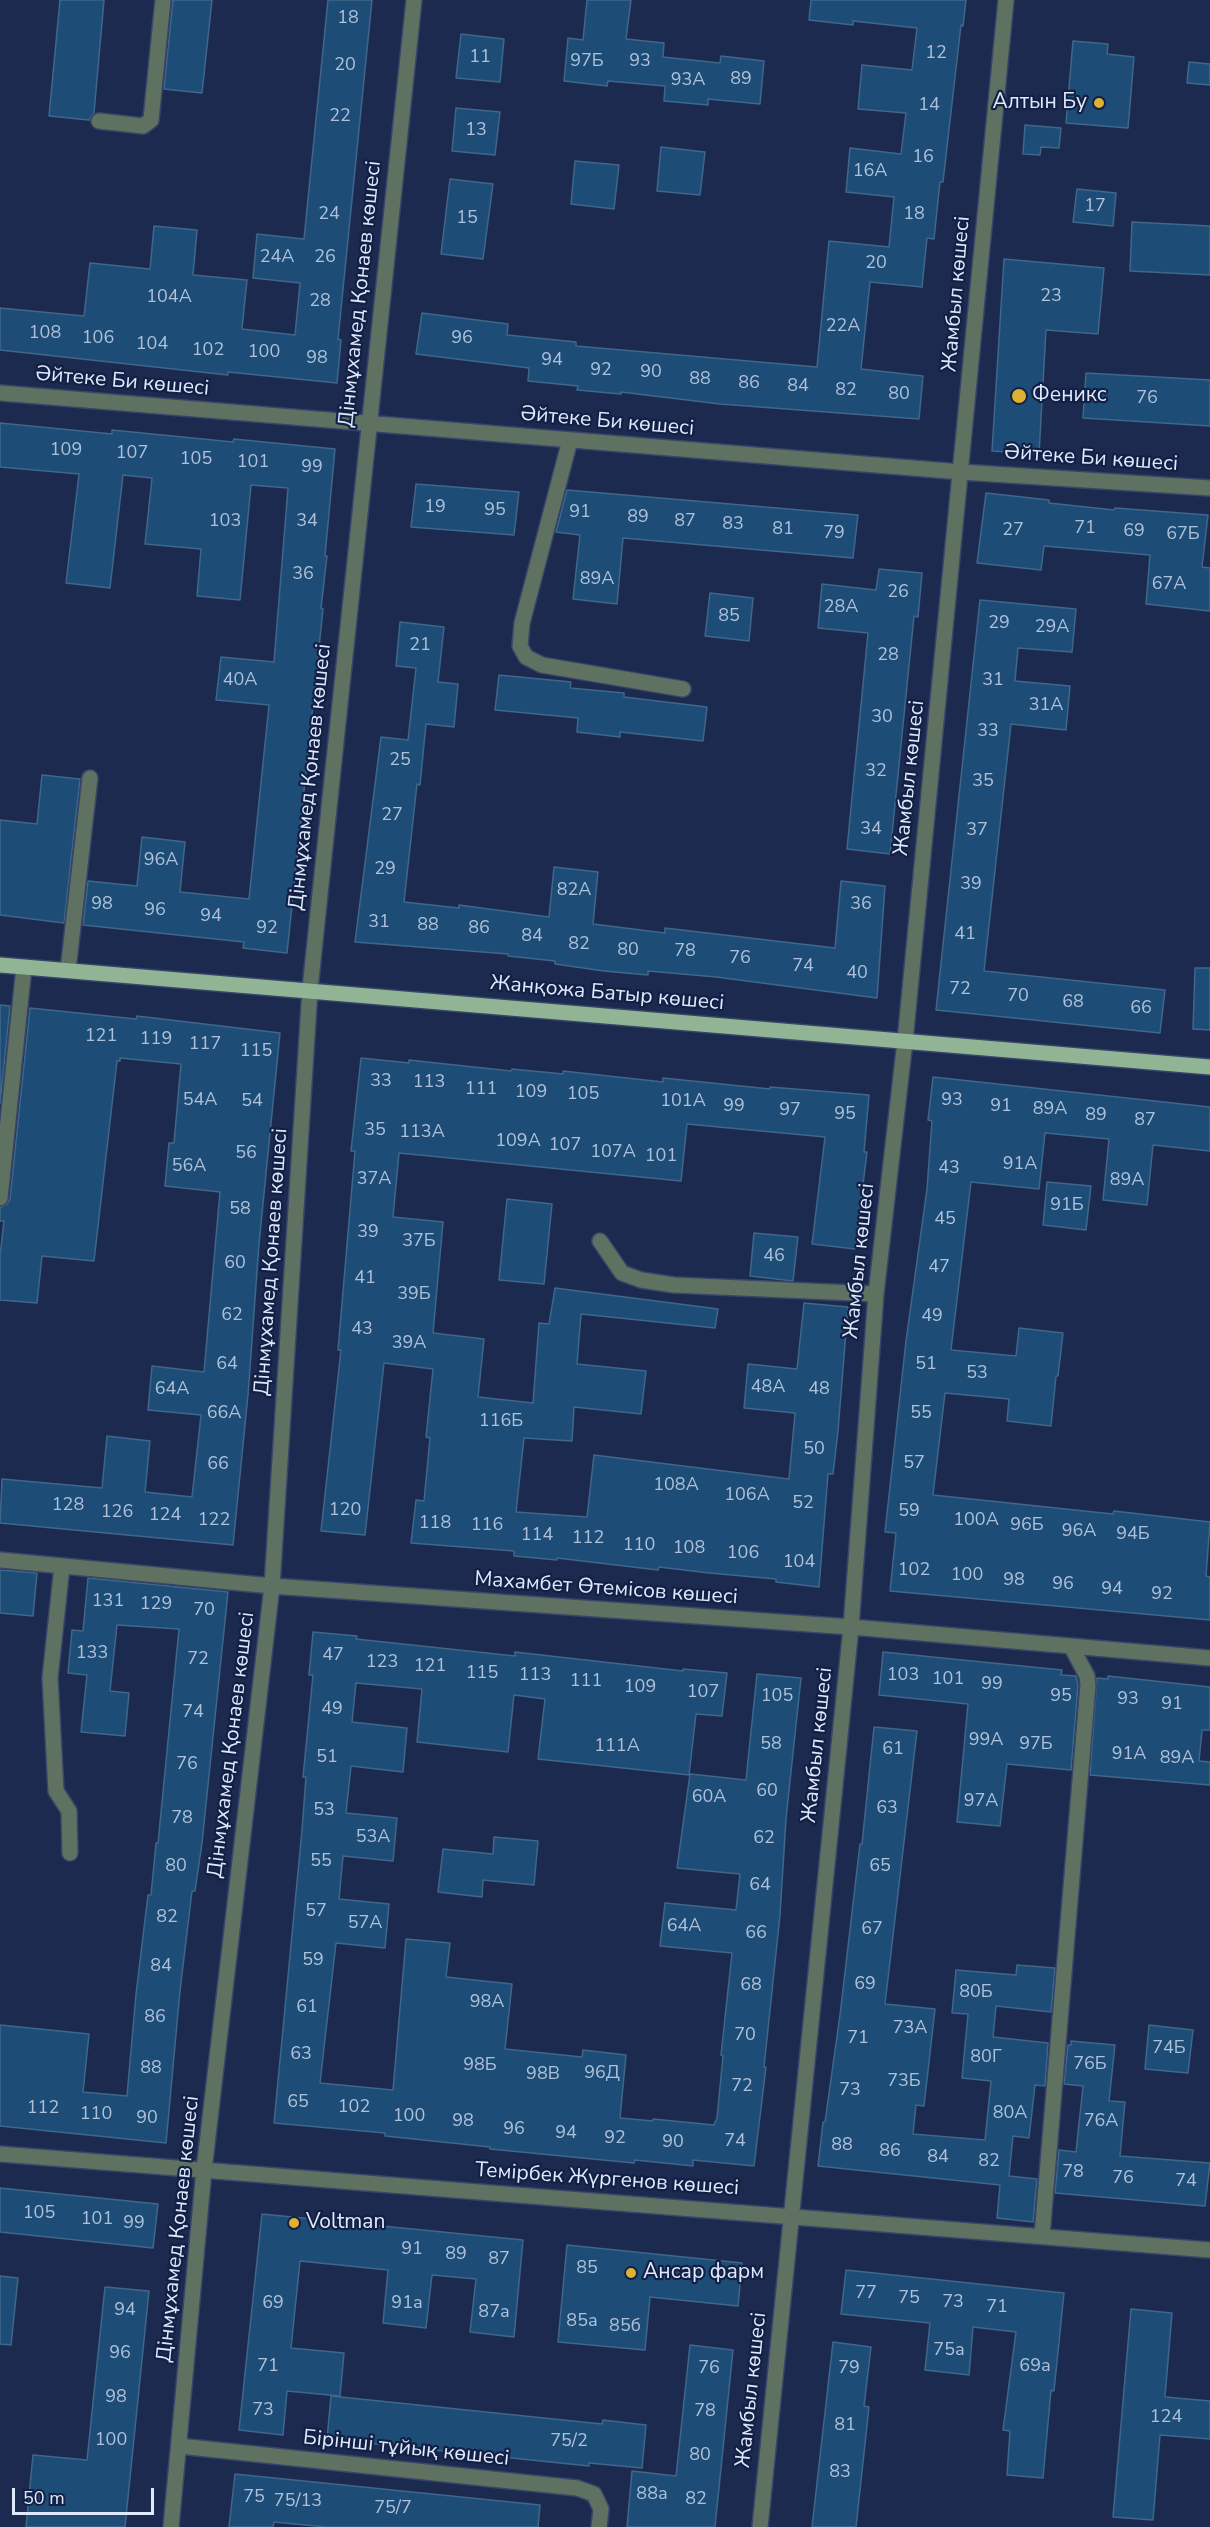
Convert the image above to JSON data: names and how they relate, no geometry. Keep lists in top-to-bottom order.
{
  "streets": {
    "main road": ["Жанқожа Батыр көшесі"],
    "street": [
      "Дінмұхамед Қонаев көшесі",
      "Жамбыл көшесі",
      "Әйтеке Би көшесі",
      "Махамбет Өтемісов көшесі",
      "Темірбек Жүргенов көшесі",
      "Бірінші тұйық көшесі"
    ]
  },
  "crossings": [
    ["Дінмұхамед Қонаев көшесі", "Әйтеке Би көшесі"],
    ["Дінмұхамед Қонаев көшесі", "Жанқожа Батыр көшесі"],
    ["Дінмұхамед Қонаев көшесі", "Махамбет Өтемісов көшесі"],
    ["Дінмұхамед Қонаев көшесі", "Темірбек Жүргенов көшесі"],
    ["Дінмұхамед Қонаев көшесі", "Бірінші тұйық көшесі"],
    ["Жамбыл көшесі", "Әйтеке Би көшесі"],
    ["Жамбыл көшесі", "Жанқожа Батыр көшесі"],
    ["Жамбыл көшесі", "Махамбет Өтемісов көшесі"],
    ["Жамбыл көшесі", "Темірбек Жүргенов көшесі"]
  ],
  "places": [
    "Алтын Бу",
    "Феникс",
    "Voltman",
    "Ансар фарм"
  ],
  "house_numbers": [
    "18",
    "12",
    "11",
    "97Б",
    "93",
    "20",
    "89",
    "93А",
    "14",
    "22",
    "13",
    "16",
    "16А",
    "17",
    "24",
    "18",
    "15",
    "24А",
    "26",
    "20",
    "23",
    "104А",
    "28",
    "22А",
    "108",
    "106",
    "96",
    "104",
    "102",
    "100",
    "98",
    "94",
    "92",
    "90",
    "88",
    "86",
    "84",
    "82",
    "80",
    "76",
    "109",
    "107",
    "105",
    "101",
    "99",
    "19",
    "95",
    "91",
    "89",
    "103",
    "34",
    "87",
    "83",
    "71",
    "81",
    "27",
    "69",
    "79",
    "67Б",
    "36",
    "89А",
    "67А",
    "26",
    "28А",
    "85",
    "29",
    "29А",
    "21",
    "28",
    "40А",
    "31",
    "31А",
    "30",
    "33",
    "25",
    "32",
    "35",
    "27",
    "34",
    "37",
    "96А",
    "29",
    "39",
    "82А",
    "98",
    "36",
    "96",
    "94",
    "31",
    "88",
    "92",
    "86",
    "41",
    "84",
    "82",
    "80",
    "78",
    "76",
    "74",
    "40",
    "72",
    "70",
    "68",
    "66",
    "121",
    "119",
    "117",
    "115",
    "33",
    "113",
    "111",
    "109",
    "105",
    "54А",
    "93",
    "54",
    "101А",
    "99",
    "91",
    "89А",
    "97",
    "95",
    "89",
    "87",
    "35",
    "113А",
    "109А",
    "107",
    "107А",
    "56",
    "101",
    "91А",
    "56А",
    "43",
    "37А",
    "89А",
    "91Б",
    "58",
    "45",
    "39",
    "37Б",
    "46",
    "60",
    "47",
    "41",
    "39Б",
    "62",
    "49",
    "43",
    "39А",
    "64",
    "51",
    "53",
    "48А",
    "64А",
    "48",
    "66А",
    "55",
    "116Б",
    "50",
    "57",
    "66",
    "108А",
    "106А",
    "52",
    "128",
    "120",
    "59",
    "126",
    "124",
    "122",
    "100А",
    "118",
    "116",
    "96Б",
    "96А",
    "94Б",
    "114",
    "112",
    "110",
    "108",
    "106",
    "104",
    "102",
    "100",
    "98",
    "96",
    "94",
    "92",
    "131",
    "129",
    "70",
    "133",
    "47",
    "72",
    "123",
    "121",
    "115",
    "113",
    "103",
    "101",
    "111",
    "99",
    "109",
    "107",
    "105",
    "95",
    "93",
    "91",
    "49",
    "74",
    "99А",
    "58",
    "97Б",
    "111А",
    "61",
    "91А",
    "51",
    "89А",
    "76",
    "60",
    "60А",
    "97А",
    "63",
    "53",
    "78",
    "53А",
    "62",
    "55",
    "80",
    "65",
    "64",
    "57",
    "82",
    "57А",
    "64А",
    "67",
    "66",
    "59",
    "84",
    "69",
    "68",
    "80Б",
    "98А",
    "61",
    "86",
    "73А",
    "70",
    "71",
    "74Б",
    "63",
    "80Г",
    "76Б",
    "98Б",
    "88",
    "96Д",
    "98В",
    "73Б",
    "72",
    "73",
    "65",
    "102",
    "112",
    "80А",
    "110",
    "100",
    "90",
    "98",
    "76А",
    "96",
    "94",
    "92",
    "74",
    "90",
    "88",
    "86",
    "84",
    "82",
    "78",
    "76",
    "74",
    "105",
    "101",
    "99",
    "91",
    "89",
    "87",
    "85",
    "77",
    "75",
    "73",
    "69",
    "91а",
    "71",
    "94",
    "87а",
    "85а",
    "85б",
    "75а",
    "96",
    "71",
    "69а",
    "76",
    "79",
    "98",
    "73",
    "78",
    "124",
    "81",
    "100",
    "75/2",
    "80",
    "83",
    "88а",
    "75",
    "82",
    "75/13",
    "75/7"
  ],
  "scale_bar": "50 m"
}
